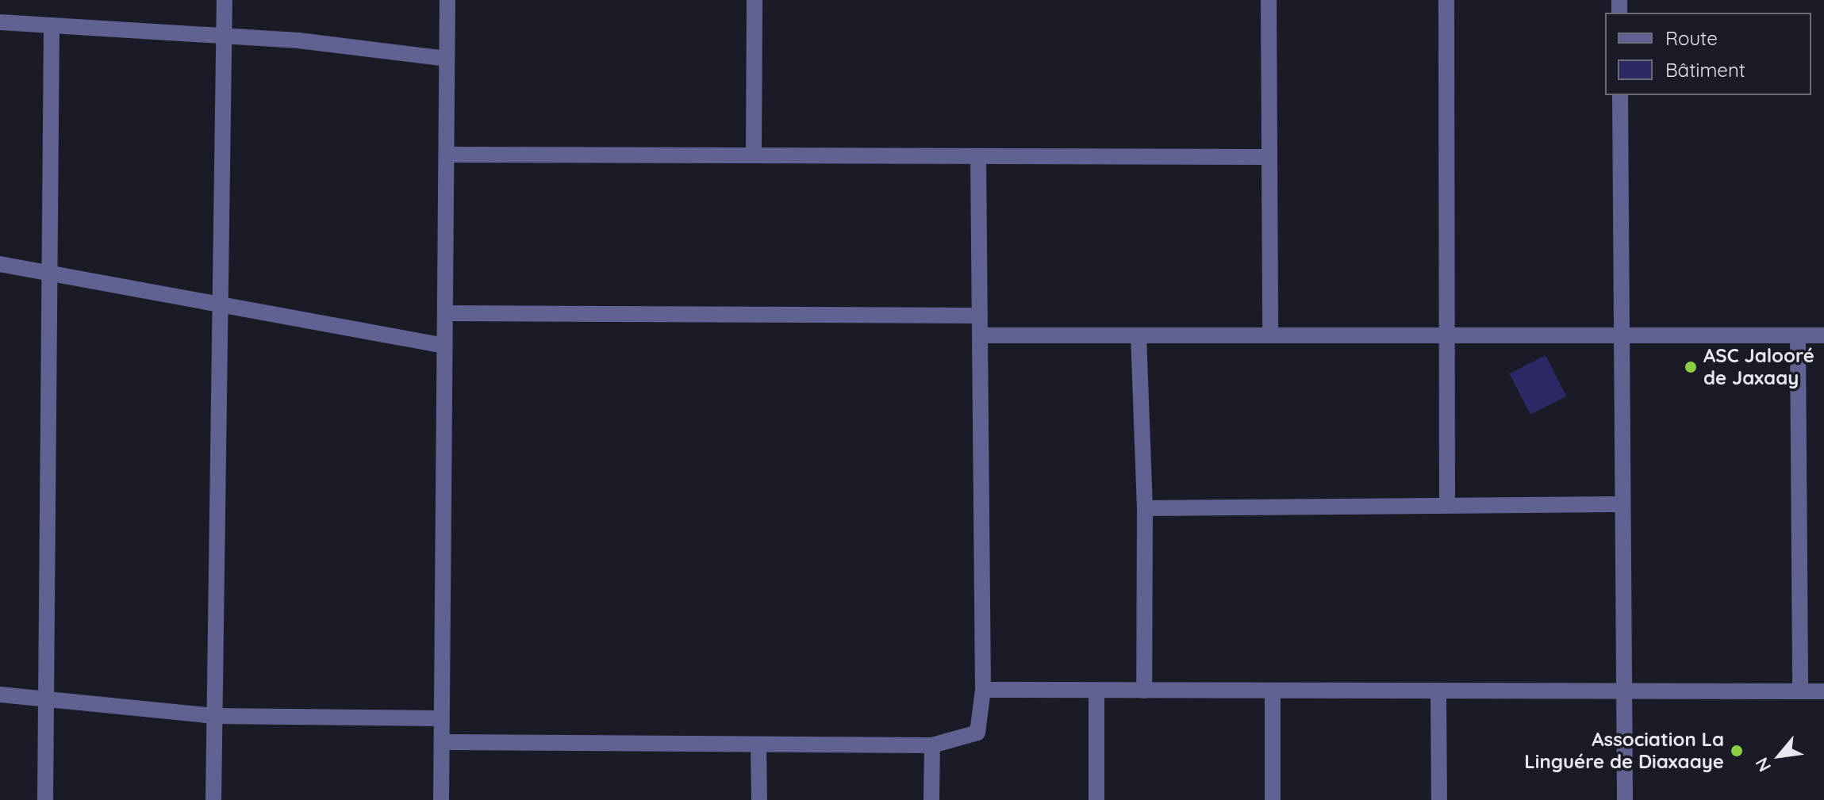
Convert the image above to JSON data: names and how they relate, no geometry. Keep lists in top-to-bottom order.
{
  "places": ["ASC Jalooré de Jaxaay", "Association La Linguére de Diaxaaye"],
  "legend": ["Route", "Bâtiment"],
  "north": "bottom left"
}
